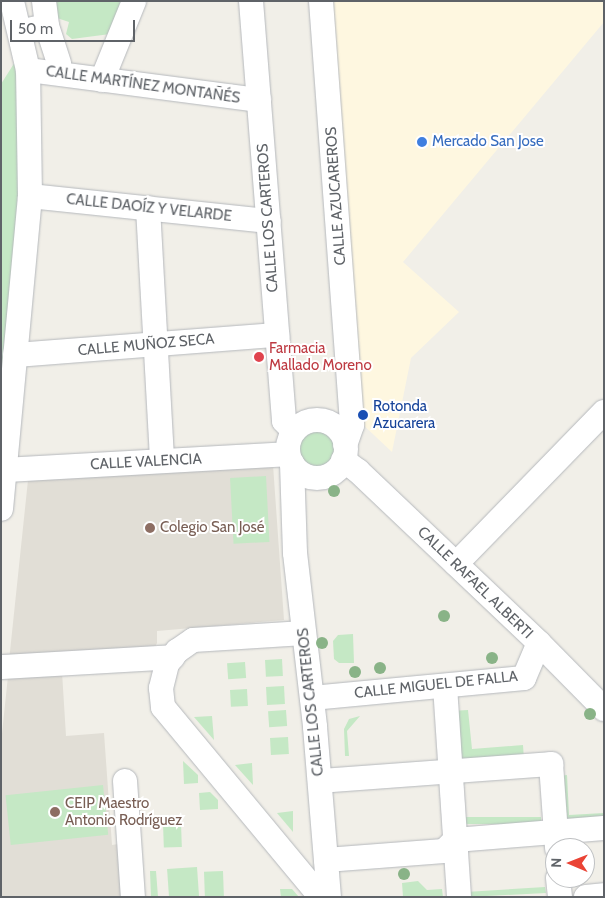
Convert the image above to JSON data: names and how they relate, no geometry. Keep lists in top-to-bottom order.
{
  "streets": {
    "street": [
      "CALLE MARTÍNEZ MONTAÑÉS",
      "CALLE AZUCAREROS",
      "CALLE DAOÍZ Y VELARDE",
      "CALLE LOS CARTEROS",
      "CALLE MUÑOZ SECA",
      "CALLE VALENCIA",
      "CALLE RAFAEL ALBERTI",
      "CALLE MIGUEL DE FALLA"
    ]
  },
  "crossings": [
    ["CALLE MARTÍNEZ MONTAÑÉS", "CALLE LOS CARTEROS"],
    ["CALLE AZUCAREROS", "CALLE LOS CARTEROS"],
    ["CALLE AZUCAREROS", "CALLE VALENCIA"],
    ["CALLE AZUCAREROS", "CALLE RAFAEL ALBERTI"],
    ["CALLE DAOÍZ Y VELARDE", "CALLE LOS CARTEROS"],
    ["CALLE LOS CARTEROS", "CALLE MUÑOZ SECA"],
    ["CALLE LOS CARTEROS", "CALLE VALENCIA"],
    ["CALLE LOS CARTEROS", "CALLE RAFAEL ALBERTI"],
    ["CALLE LOS CARTEROS", "CALLE MIGUEL DE FALLA"],
    ["CALLE VALENCIA", "CALLE RAFAEL ALBERTI"],
    ["CALLE RAFAEL ALBERTI", "CALLE MIGUEL DE FALLA"]
  ],
  "places": [
    "Mercado San Jose",
    "Farmacia Mallado Moreno",
    "Rotonda Azucarera",
    "Colegio San José",
    "CEIP Maestro Antonio Rodríguez"
  ],
  "scale_bar": "50 m",
  "north": "left"
}
